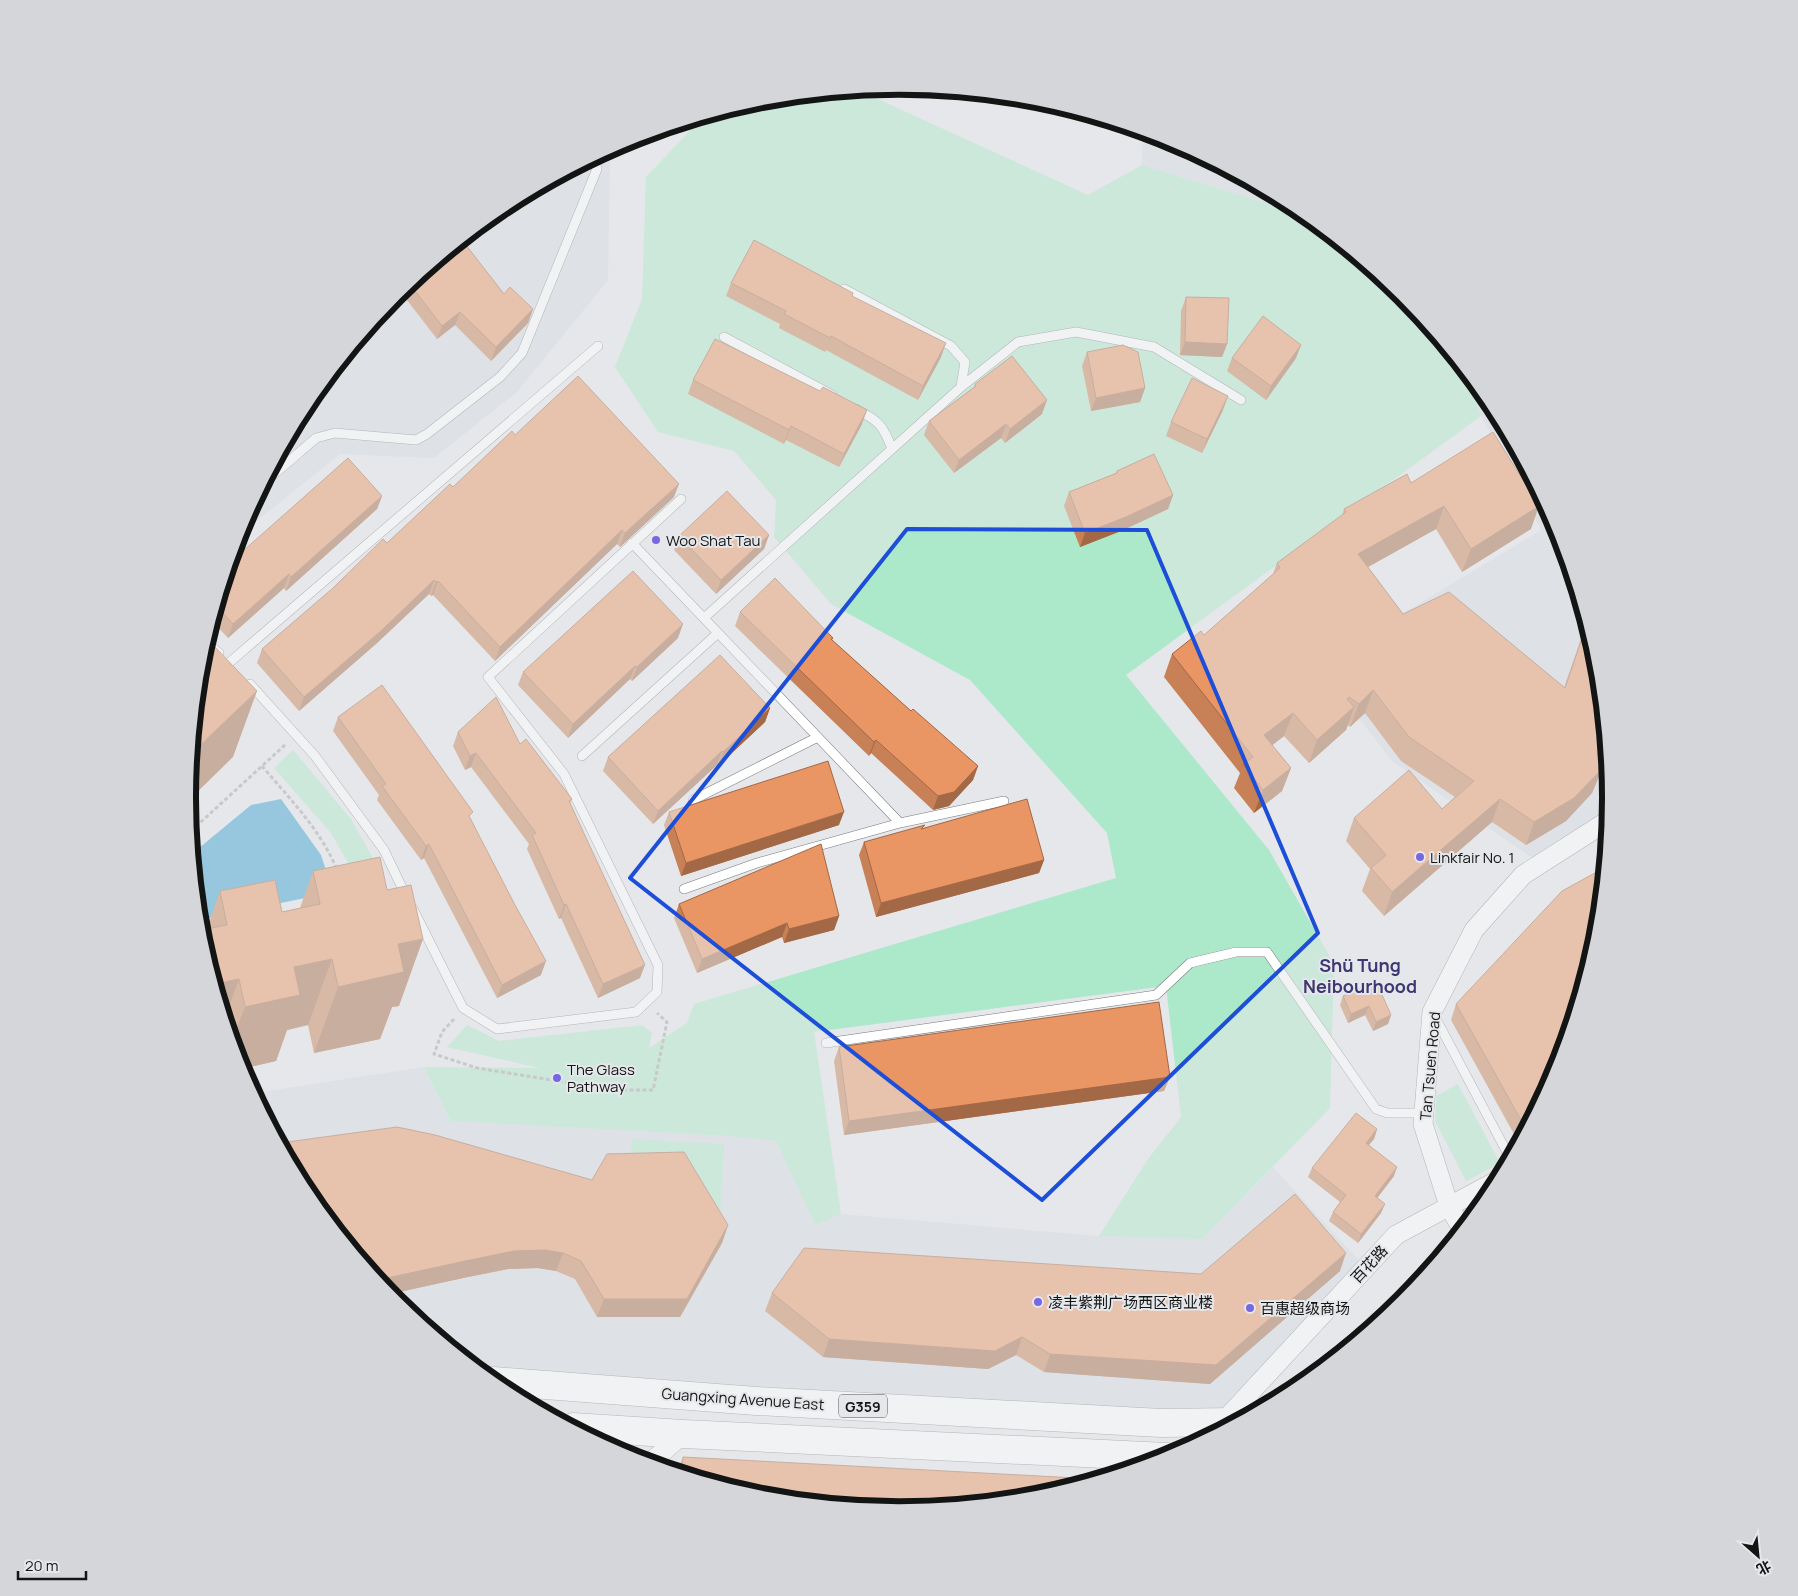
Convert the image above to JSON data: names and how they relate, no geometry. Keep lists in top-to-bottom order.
{
  "streets": {
    "highway": ["Guangxing Avenue East", "G359"],
    "street": ["Tan Tsuen Road", "百花路"]
  },
  "crossings": [
    ["Tan Tsuen Road", "百花路"]
  ],
  "districts": ["Shü Tung Neibourhood"],
  "places": [
    "Woo Shat Tau",
    "Linkfair No. 1",
    "The Glass Pathway",
    "凌丰紫荆广场西区商业楼",
    "百惠超级商场"
  ],
  "scale_bar": "20 m",
  "north": "bottom right"
}
